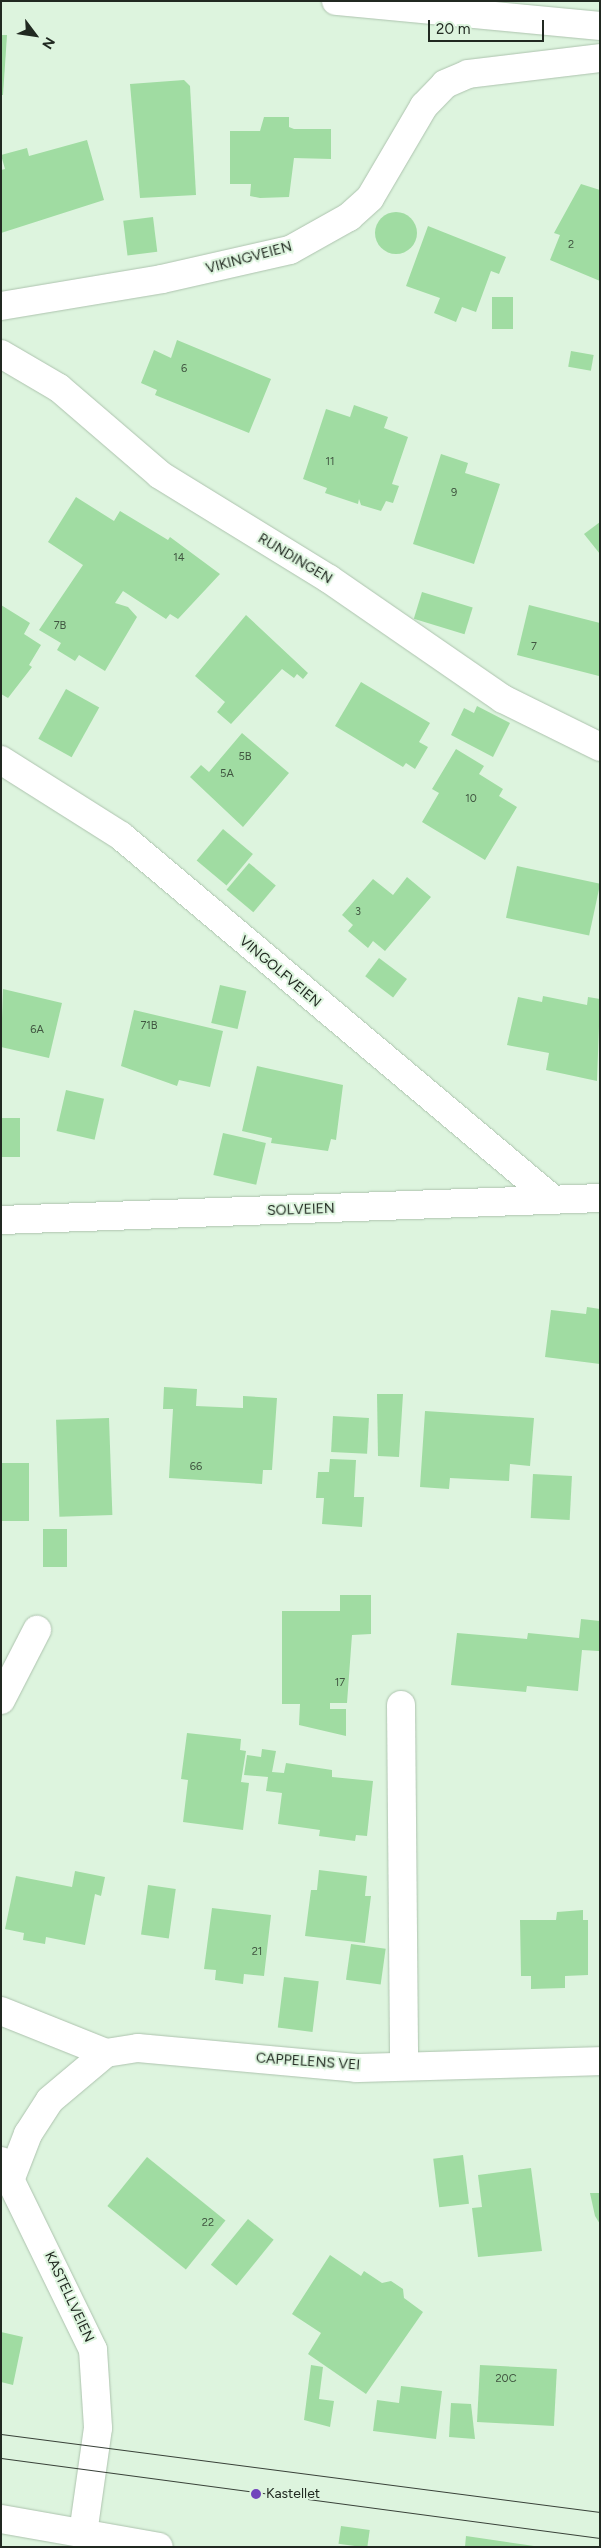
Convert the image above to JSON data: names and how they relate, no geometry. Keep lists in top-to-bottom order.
{
  "streets": {
    "street": [
      "VIKINGVEIEN",
      "RUNDINGEN",
      "VINGOLFVEIEN",
      "SOLVEIEN",
      "CAPPELENS VEI",
      "KASTELLVEIEN"
    ]
  },
  "crossings": [
    ["VINGOLFVEIEN", "SOLVEIEN"]
  ],
  "places": ["Kastellet"],
  "house_numbers": [
    "2",
    "6",
    "11",
    "9",
    "14",
    "7B",
    "7",
    "5B",
    "5A",
    "10",
    "3",
    "71B",
    "6A",
    "66",
    "17",
    "21",
    "22",
    "20C"
  ],
  "scale_bar": "20 m",
  "north": "bottom right"
}
